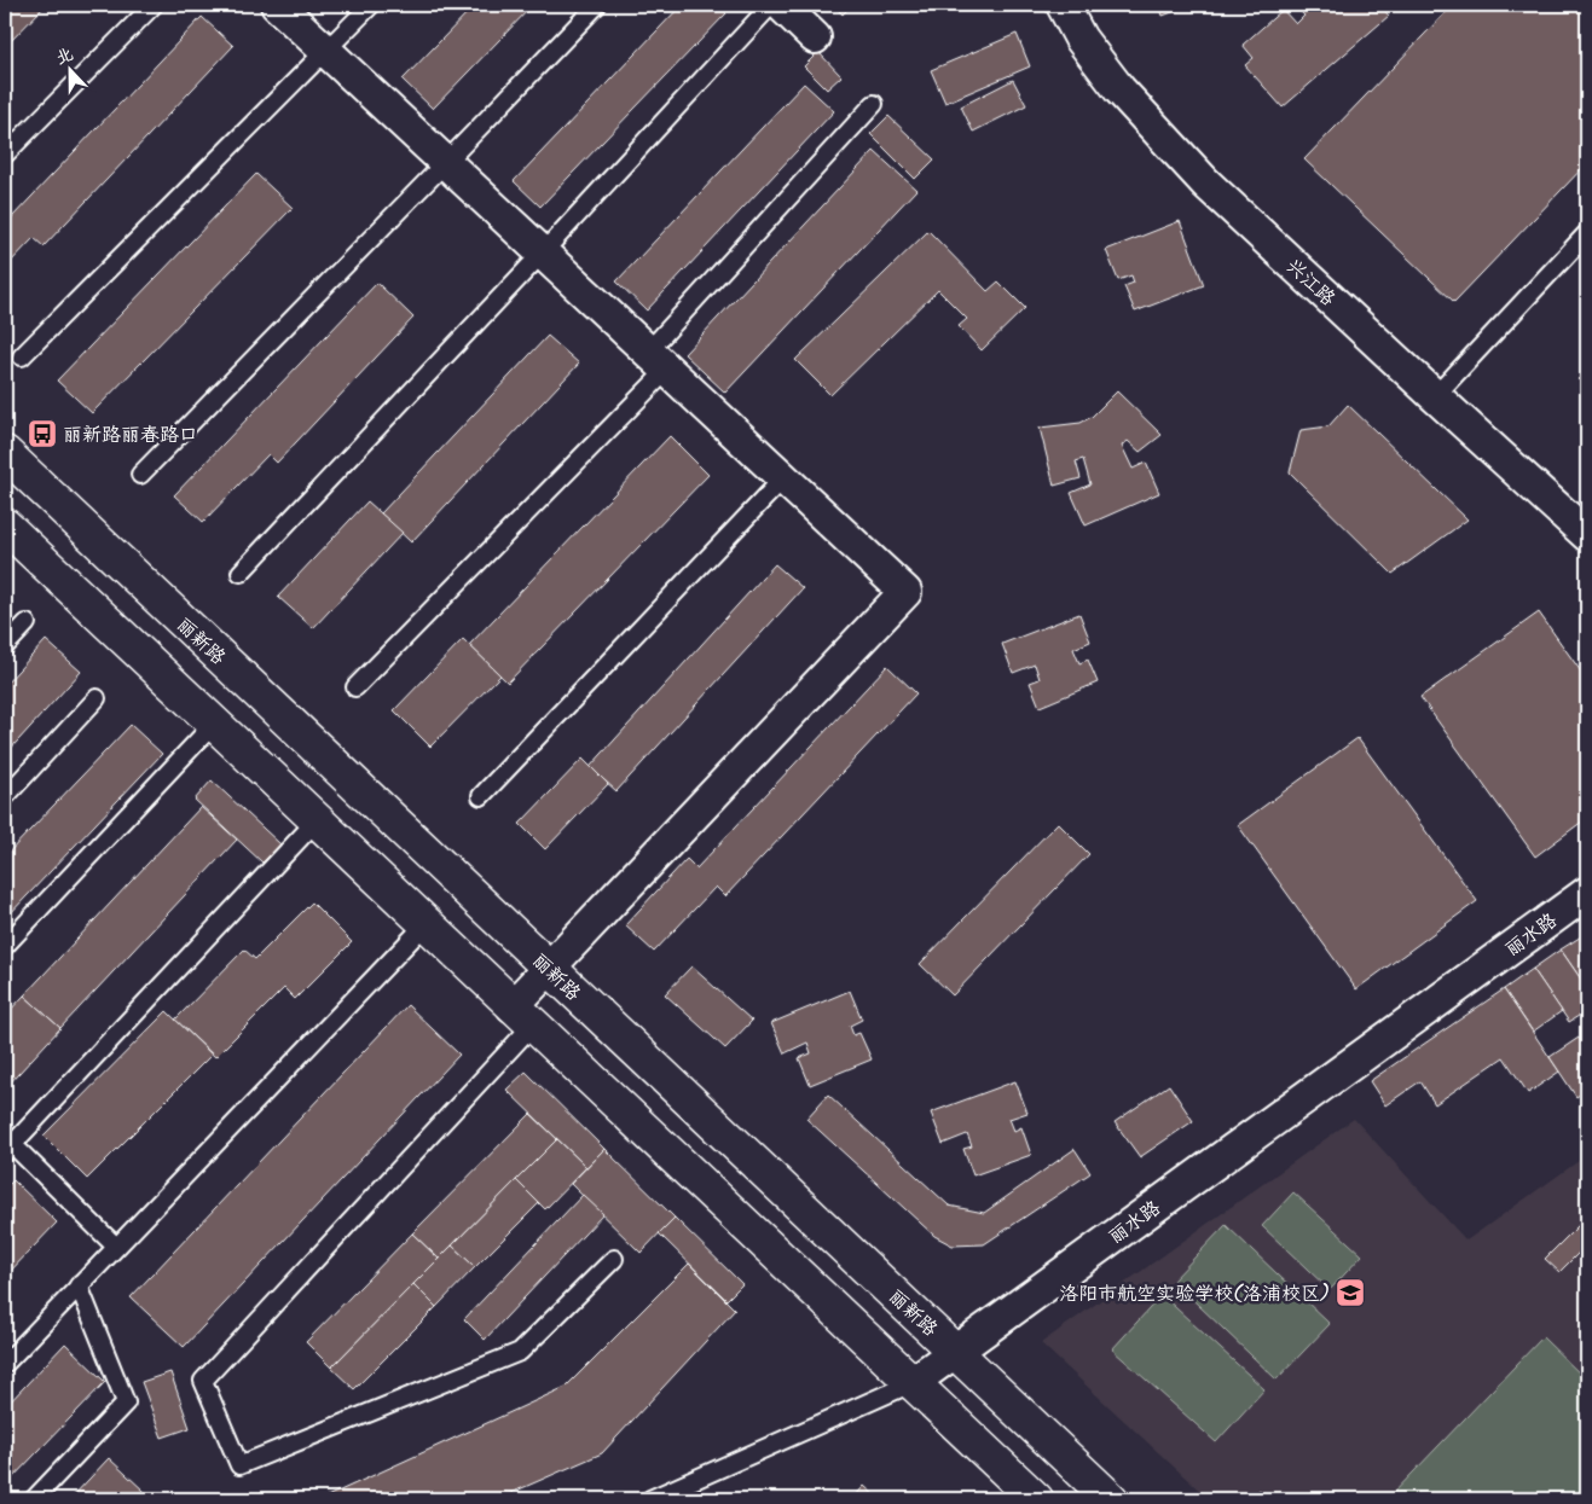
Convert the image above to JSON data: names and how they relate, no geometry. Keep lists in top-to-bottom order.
{
  "streets": {
    "main road": ["丽新路"],
    "street": ["兴江路", "丽水路"]
  },
  "crossings": [
    ["丽新路", "丽水路"]
  ],
  "places": {
    "bus stop": ["丽新路丽春路口"],
    "school or university": ["洛阳市航空实验学校(洛浦校区)"]
  },
  "north": "top"
}
